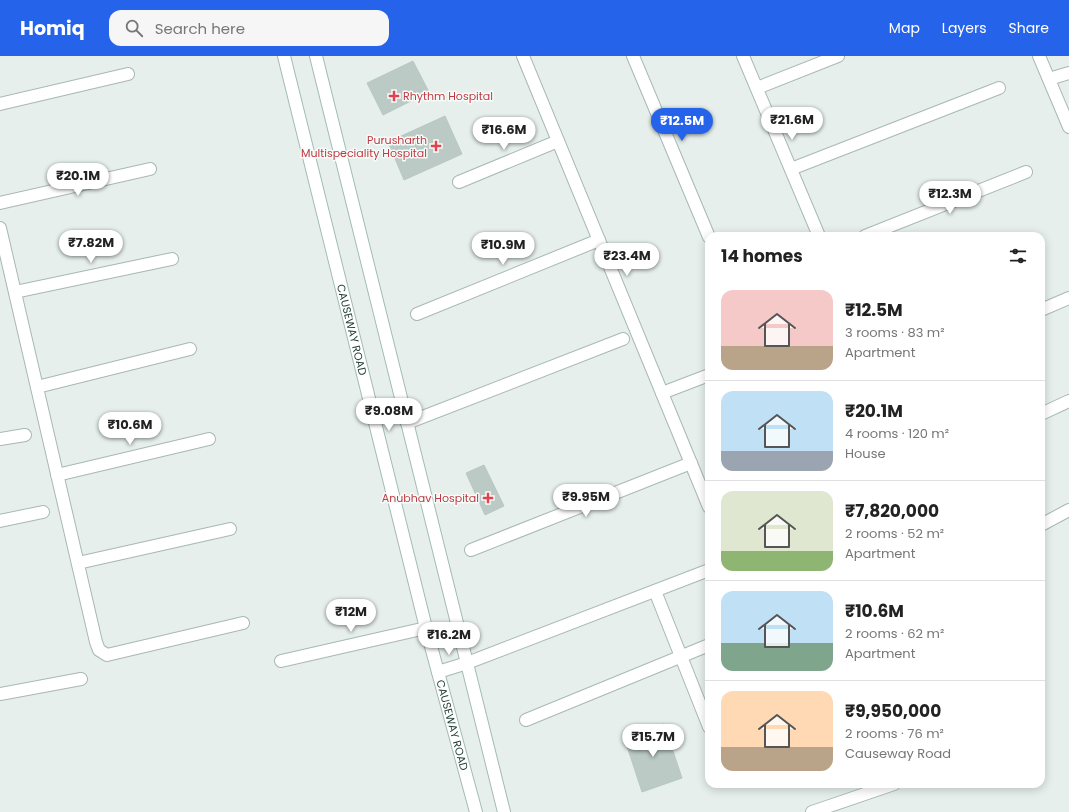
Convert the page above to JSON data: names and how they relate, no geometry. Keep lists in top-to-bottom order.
{
  "streets": {
    "street": ["CAUSEWAY ROAD"]
  },
  "places": {
    "health": ["Rhythm Hospital", "Purusharth Multispeciality Hospital", "Anubhav Hospital"]
  },
  "page": {
    "header": "Homiq",
    "search": "Search here",
    "nav": ["Map", "Layers", "Share"],
    "price": [
      "₹21.6M",
      "₹12.5M",
      "₹16.6M",
      "₹20.1M",
      "₹12.3M",
      "₹7.82M",
      "₹10.9M",
      "₹23.4M",
      "₹9.08M",
      "₹10.6M",
      "₹9.95M",
      "₹12M",
      "₹16.2M",
      "₹15.7M"
    ],
    "heading": "14 homes",
    "list": [
      {
        "name": "₹12.5M",
        "note": "3 rooms · 83 m² · Apartment"
      },
      {
        "name": "₹20.1M",
        "note": "4 rooms · 120 m² · House"
      },
      {
        "name": "₹7,820,000",
        "note": "2 rooms · 52 m² · Apartment"
      },
      {
        "name": "₹10.6M",
        "note": "2 rooms · 62 m² · Apartment"
      },
      {
        "name": "₹9,950,000",
        "note": "2 rooms · 76 m² · Causeway Road"
      }
    ]
  }
}
